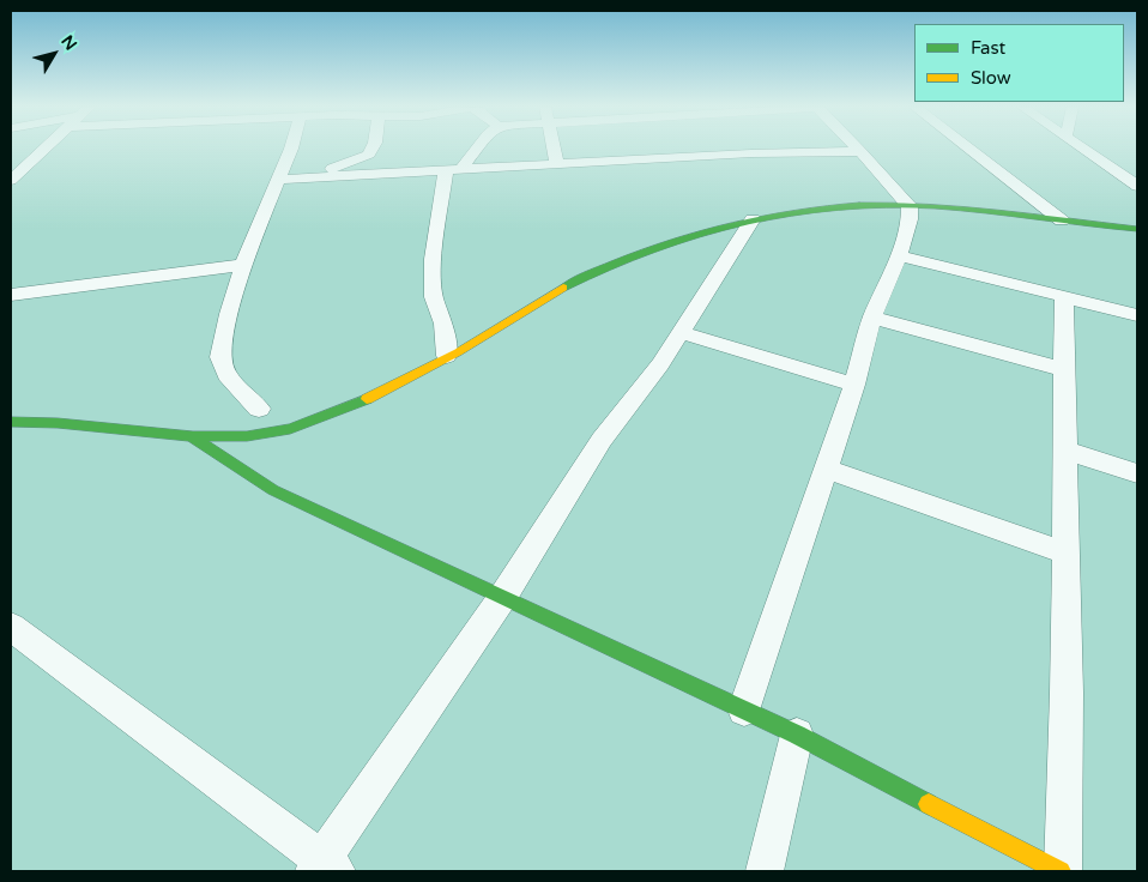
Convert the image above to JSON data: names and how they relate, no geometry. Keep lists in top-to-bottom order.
{
  "legend": ["Fast", "Slow"],
  "north": "top right"
}
